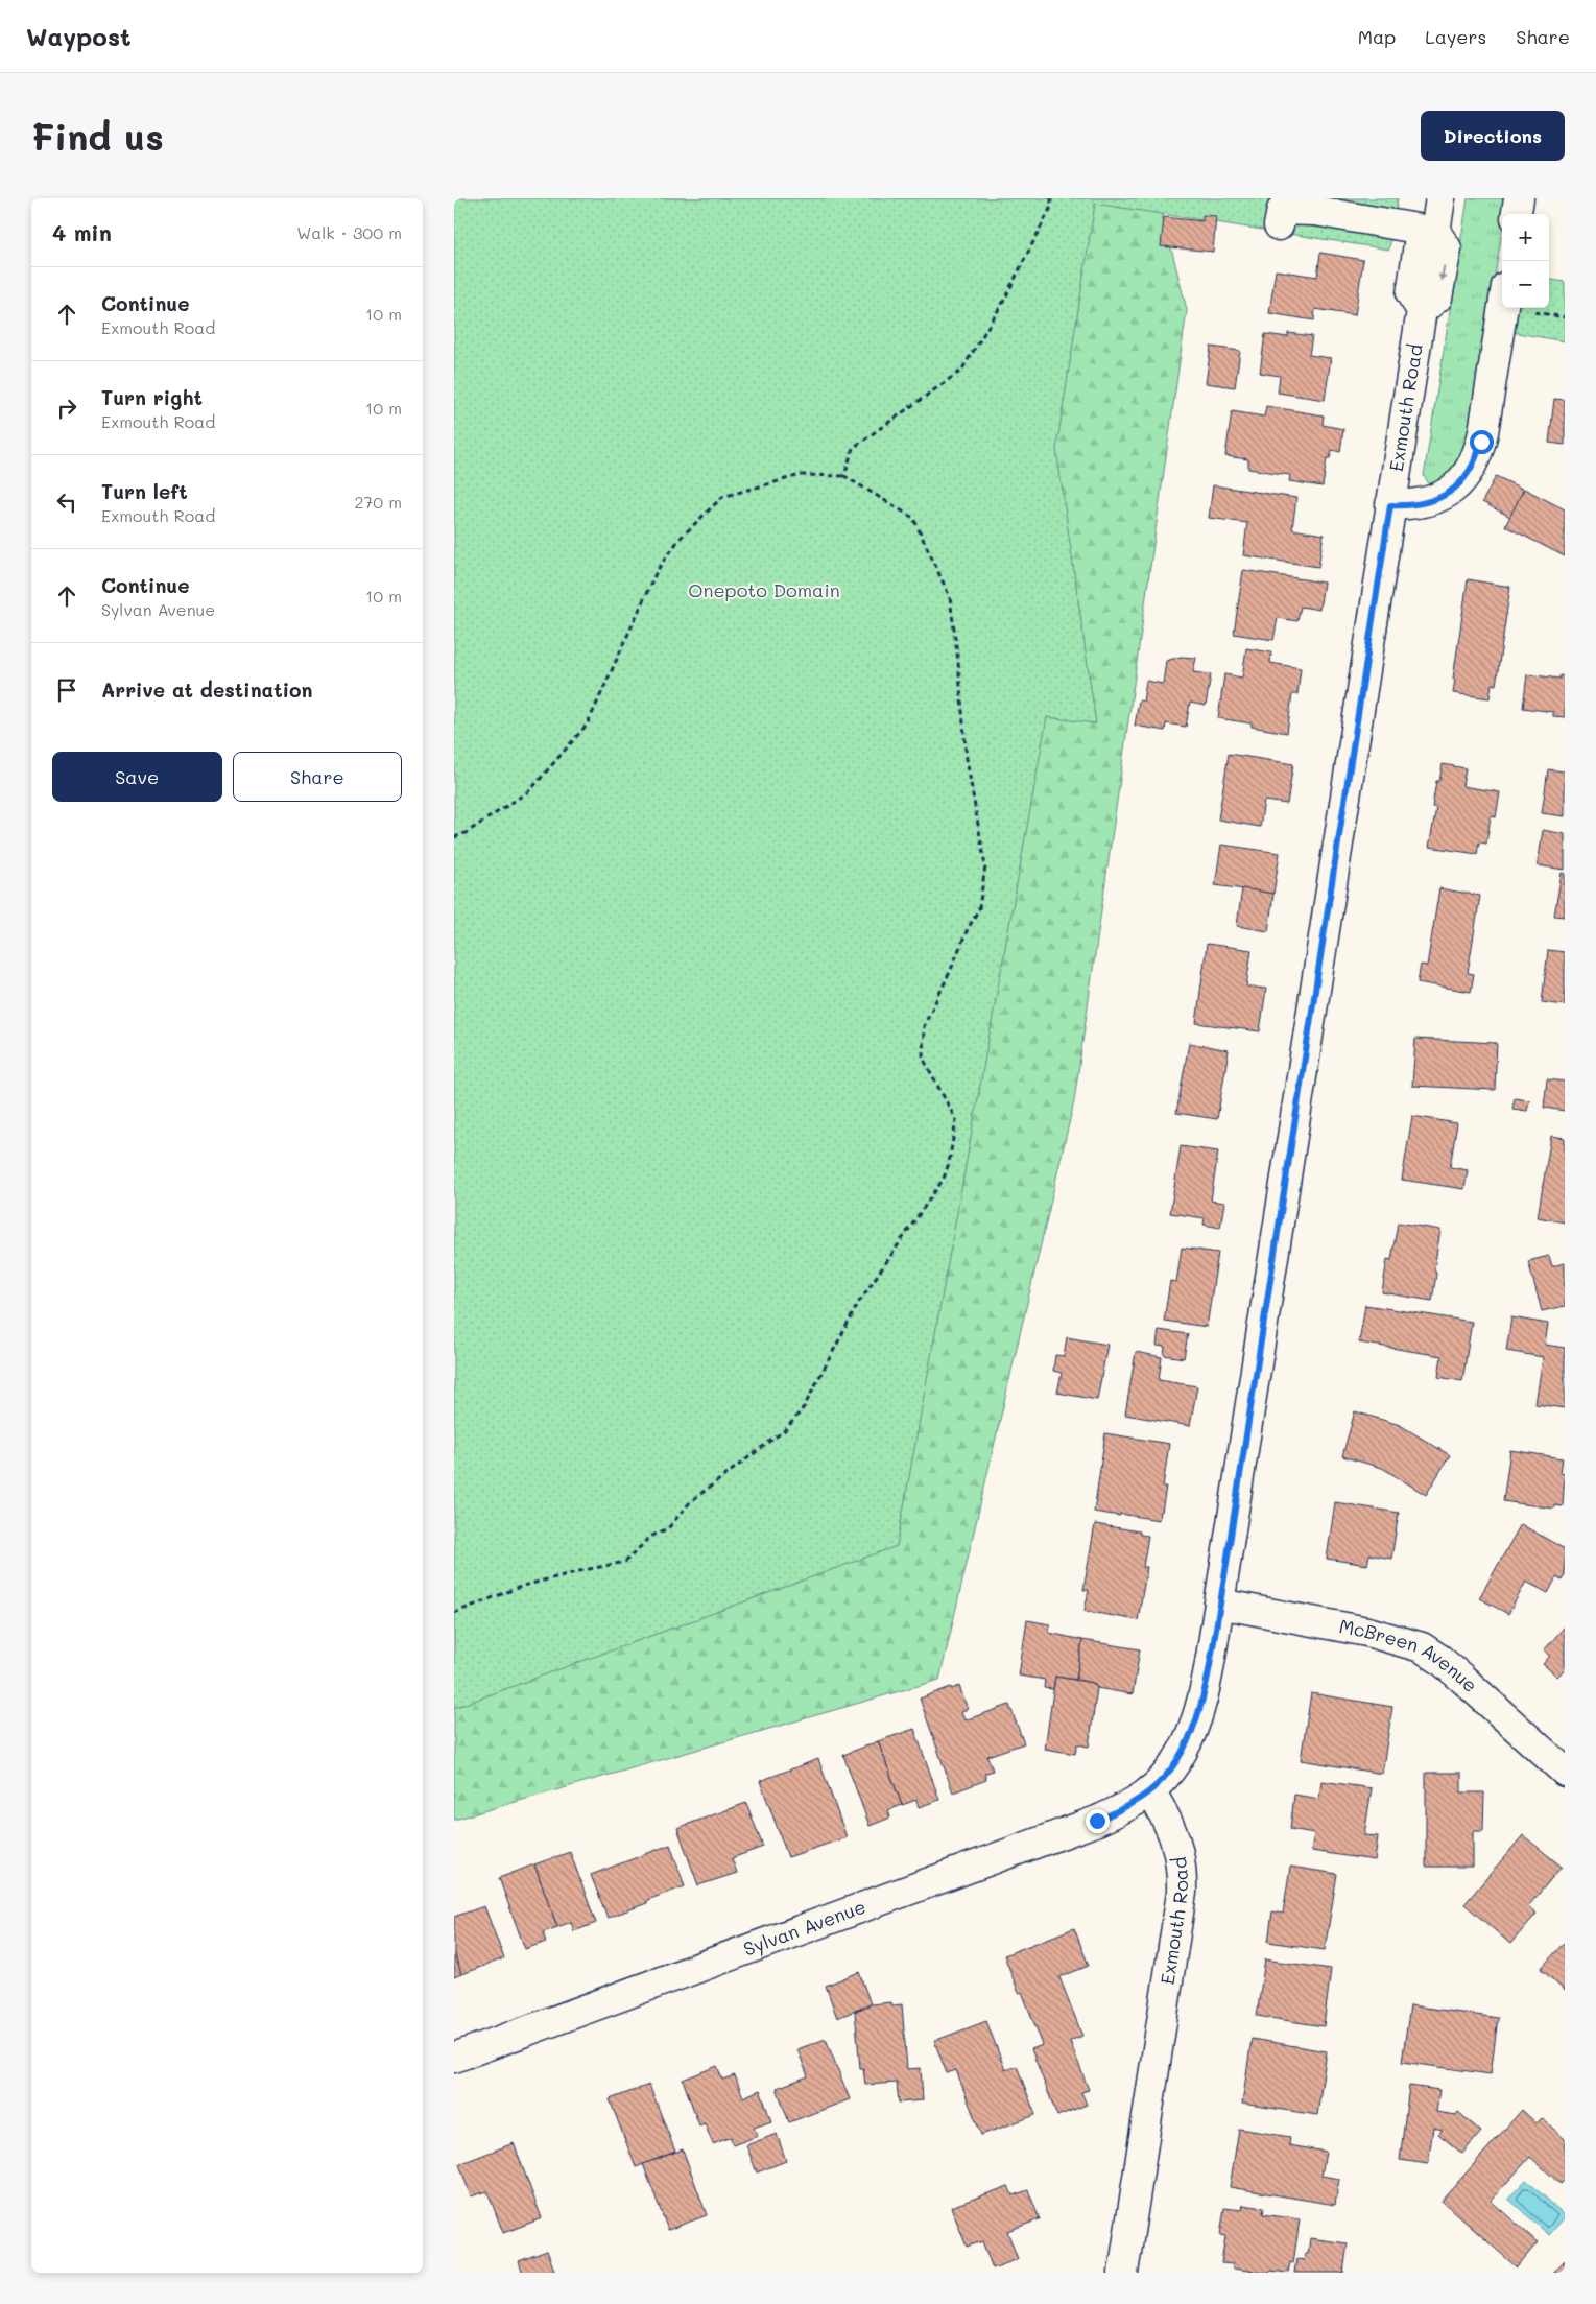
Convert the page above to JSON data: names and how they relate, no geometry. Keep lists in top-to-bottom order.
{
  "streets": {
    "main road": ["Exmouth Road", "McBreen Avenue", "Sylvan Avenue"]
  },
  "crossings": [
    ["Exmouth Road", "McBreen Avenue"],
    ["Exmouth Road", "Sylvan Avenue"]
  ],
  "parks": ["Onepoto Domain"],
  "page": {
    "header": "Waypost",
    "nav": ["Map", "Layers", "Share"],
    "buttons": [
      "Directions",
      ["Save", "Share"]
    ],
    "title": "Find us",
    "heading": ["4 min", "Walk · 300 m"],
    "map_buttons": ["+", "−"],
    "list": [
      ["Continue", "Exmouth Road", "10 m"],
      ["Turn right", "Exmouth Road", "10 m"],
      ["Turn left", "Exmouth Road", "270 m"],
      ["Continue", "Sylvan Avenue", "10 m"],
      "Arrive at destination"
    ]
  }
}
